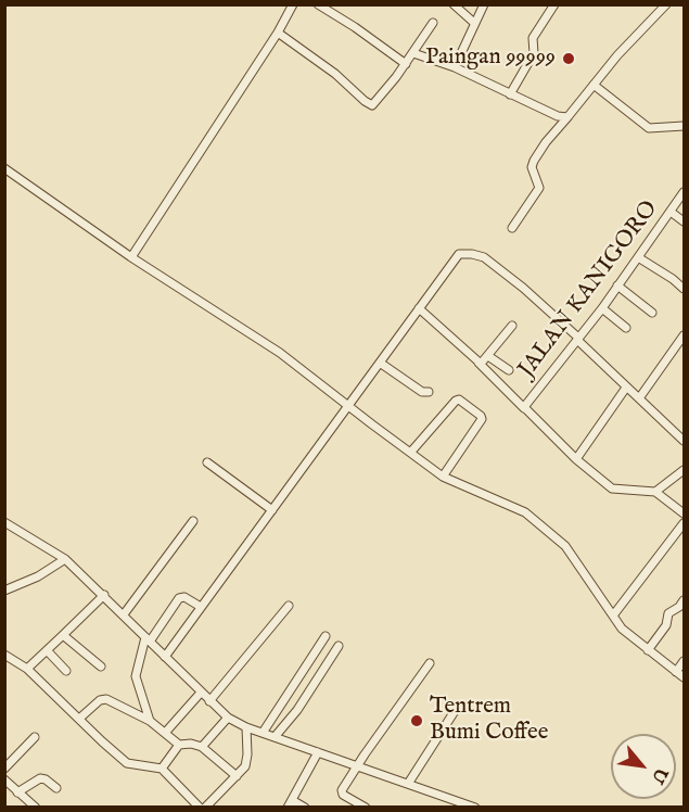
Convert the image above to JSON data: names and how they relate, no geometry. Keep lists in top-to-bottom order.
{
  "streets": {
    "street": ["JALAN KANIGORO"]
  },
  "places": ["Paingan 99999", "Tentrem Bumi Coffee"],
  "north": "bottom right"
}
